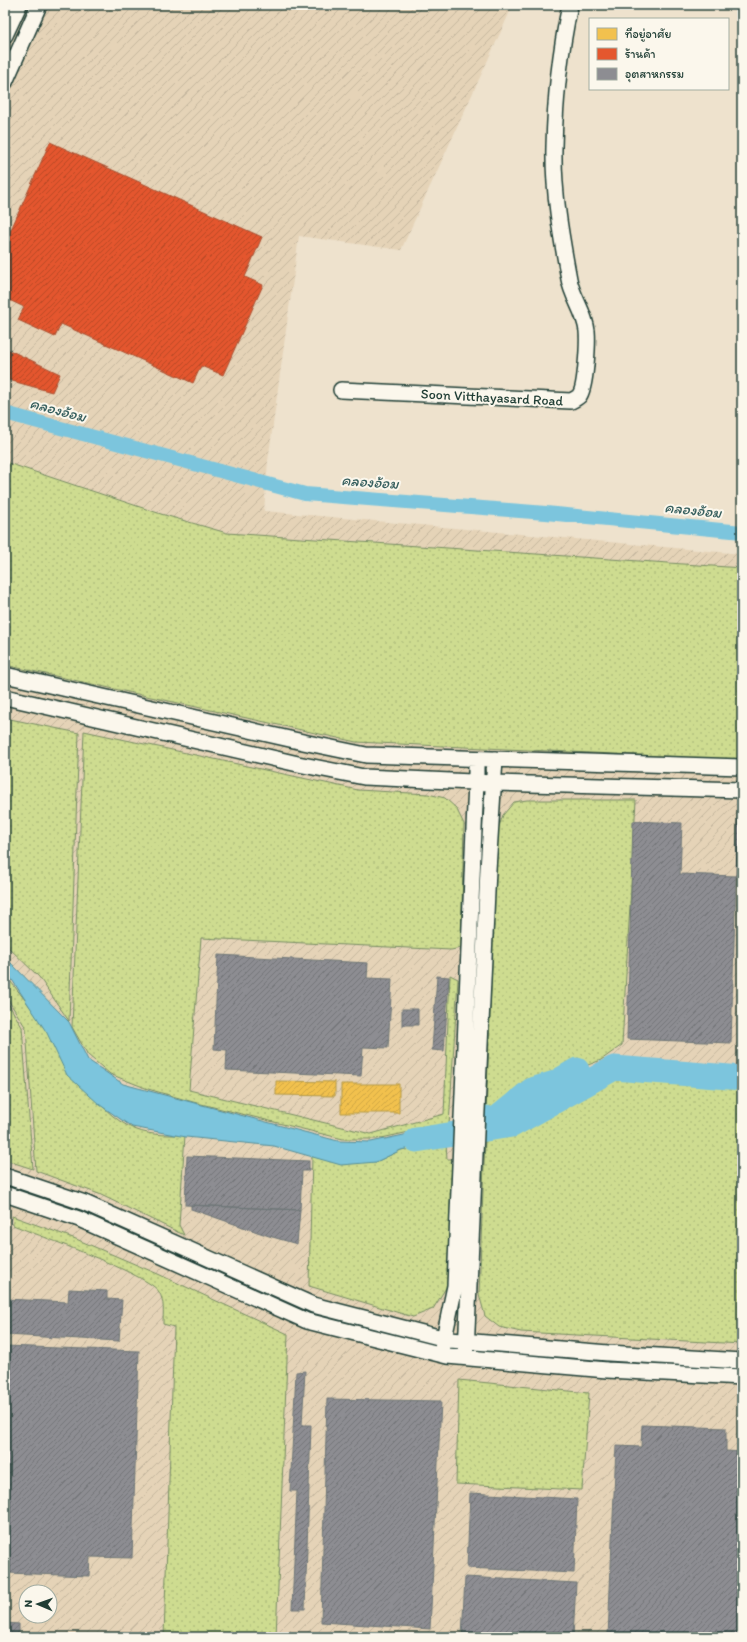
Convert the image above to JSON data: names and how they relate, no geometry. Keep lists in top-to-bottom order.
{
  "streets": {
    "street": ["Soon Vitthayasard Road"]
  },
  "water": ["คลองอ้อม"],
  "legend": ["ที่อยู่อาศัย", "ร้านค้า", "อุตสาหกรรม"],
  "north": "left"
}
